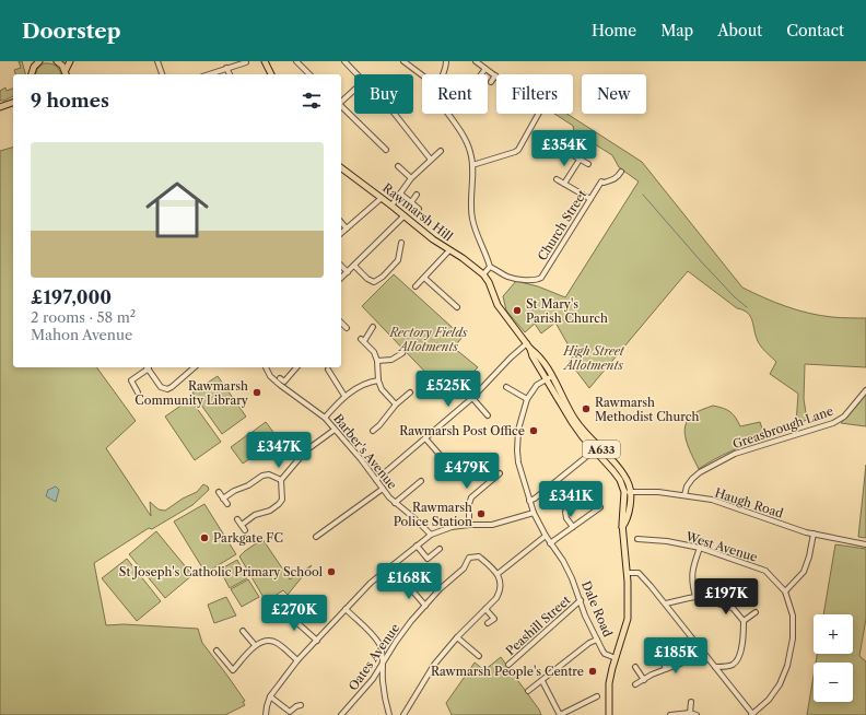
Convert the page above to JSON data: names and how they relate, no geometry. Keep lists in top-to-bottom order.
{
  "streets": {
    "main road": ["Rawmarsh Hill", "A633"],
    "street": [
      "Church Street",
      "Greasbrough Lane",
      "Barber's Avenue",
      "Haugh Road",
      "West Avenue",
      "Dale Road",
      "Peashill Street",
      "Oates Avenue"
    ]
  },
  "crossings": [
    ["Rawmarsh Hill", "A633"],
    ["Greasbrough Lane", "Haugh Road"],
    ["A633", "Haugh Road"],
    ["Dale Road", "Peashill Street"]
  ],
  "parks": ["Rectory Fields Allotments", "High Street Allotments"],
  "places": [
    "St Mary's Parish Church",
    "Rawmarsh Community Library",
    "Rawmarsh Methodist Church",
    "Rawmarsh Post Office",
    "Rawmarsh Police Station",
    "Parkgate FC",
    "St Joseph's Catholic Primary School",
    "Rawmarsh People's Centre"
  ],
  "page": {
    "header": "Doorstep",
    "nav": [
      "Home",
      "Map",
      "About",
      "Contact"
    ],
    "chip": [
      "Buy",
      "Rent",
      "Filters",
      "New"
    ],
    "heading": "9 homes",
    "list": [
      {
        "name": "£197,000",
        "note": "2 rooms · 58 m² · Mahon Avenue"
      }
    ],
    "price": [
      "£354K",
      "£525K",
      "£347K",
      "£479K",
      "£341K",
      "£168K",
      "£197K",
      "£270K",
      "£185K"
    ],
    "map_buttons": ["+", "−"]
  }
}
